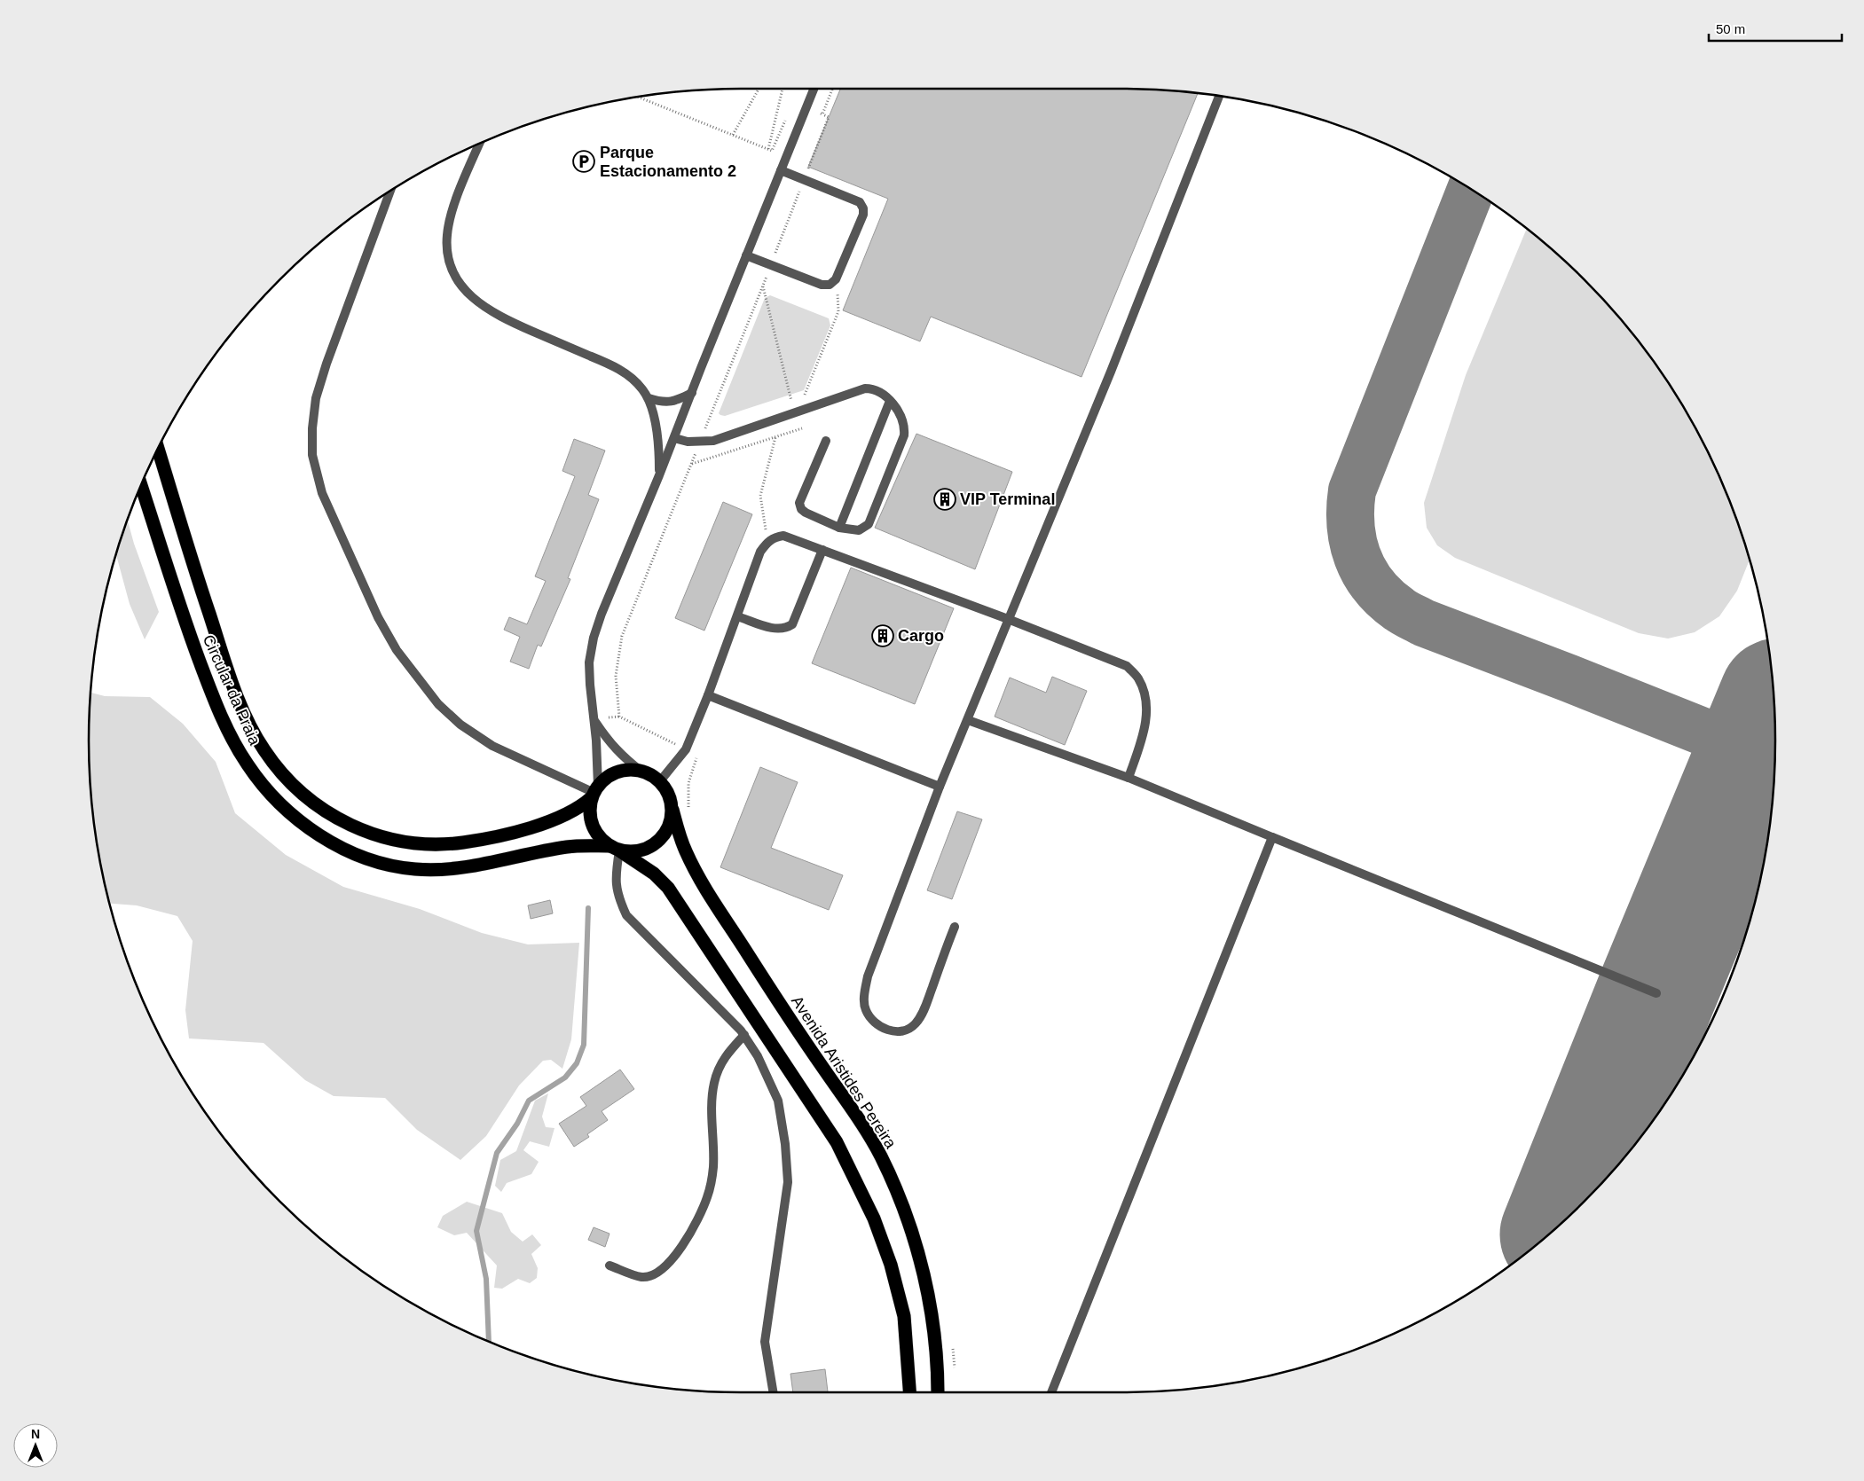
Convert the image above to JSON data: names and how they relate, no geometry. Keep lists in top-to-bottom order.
{
  "streets": {
    "highway": ["Circular da Praia", "Avenida Aristides Pereira"]
  },
  "crossings": [
    ["Circular da Praia", "Avenida Aristides Pereira"]
  ],
  "places": {
    "parking": ["Parque Estacionamento 2"],
    "building": ["VIP Terminal", "Cargo"]
  },
  "scale_bar": "50 m",
  "north": "top"
}
